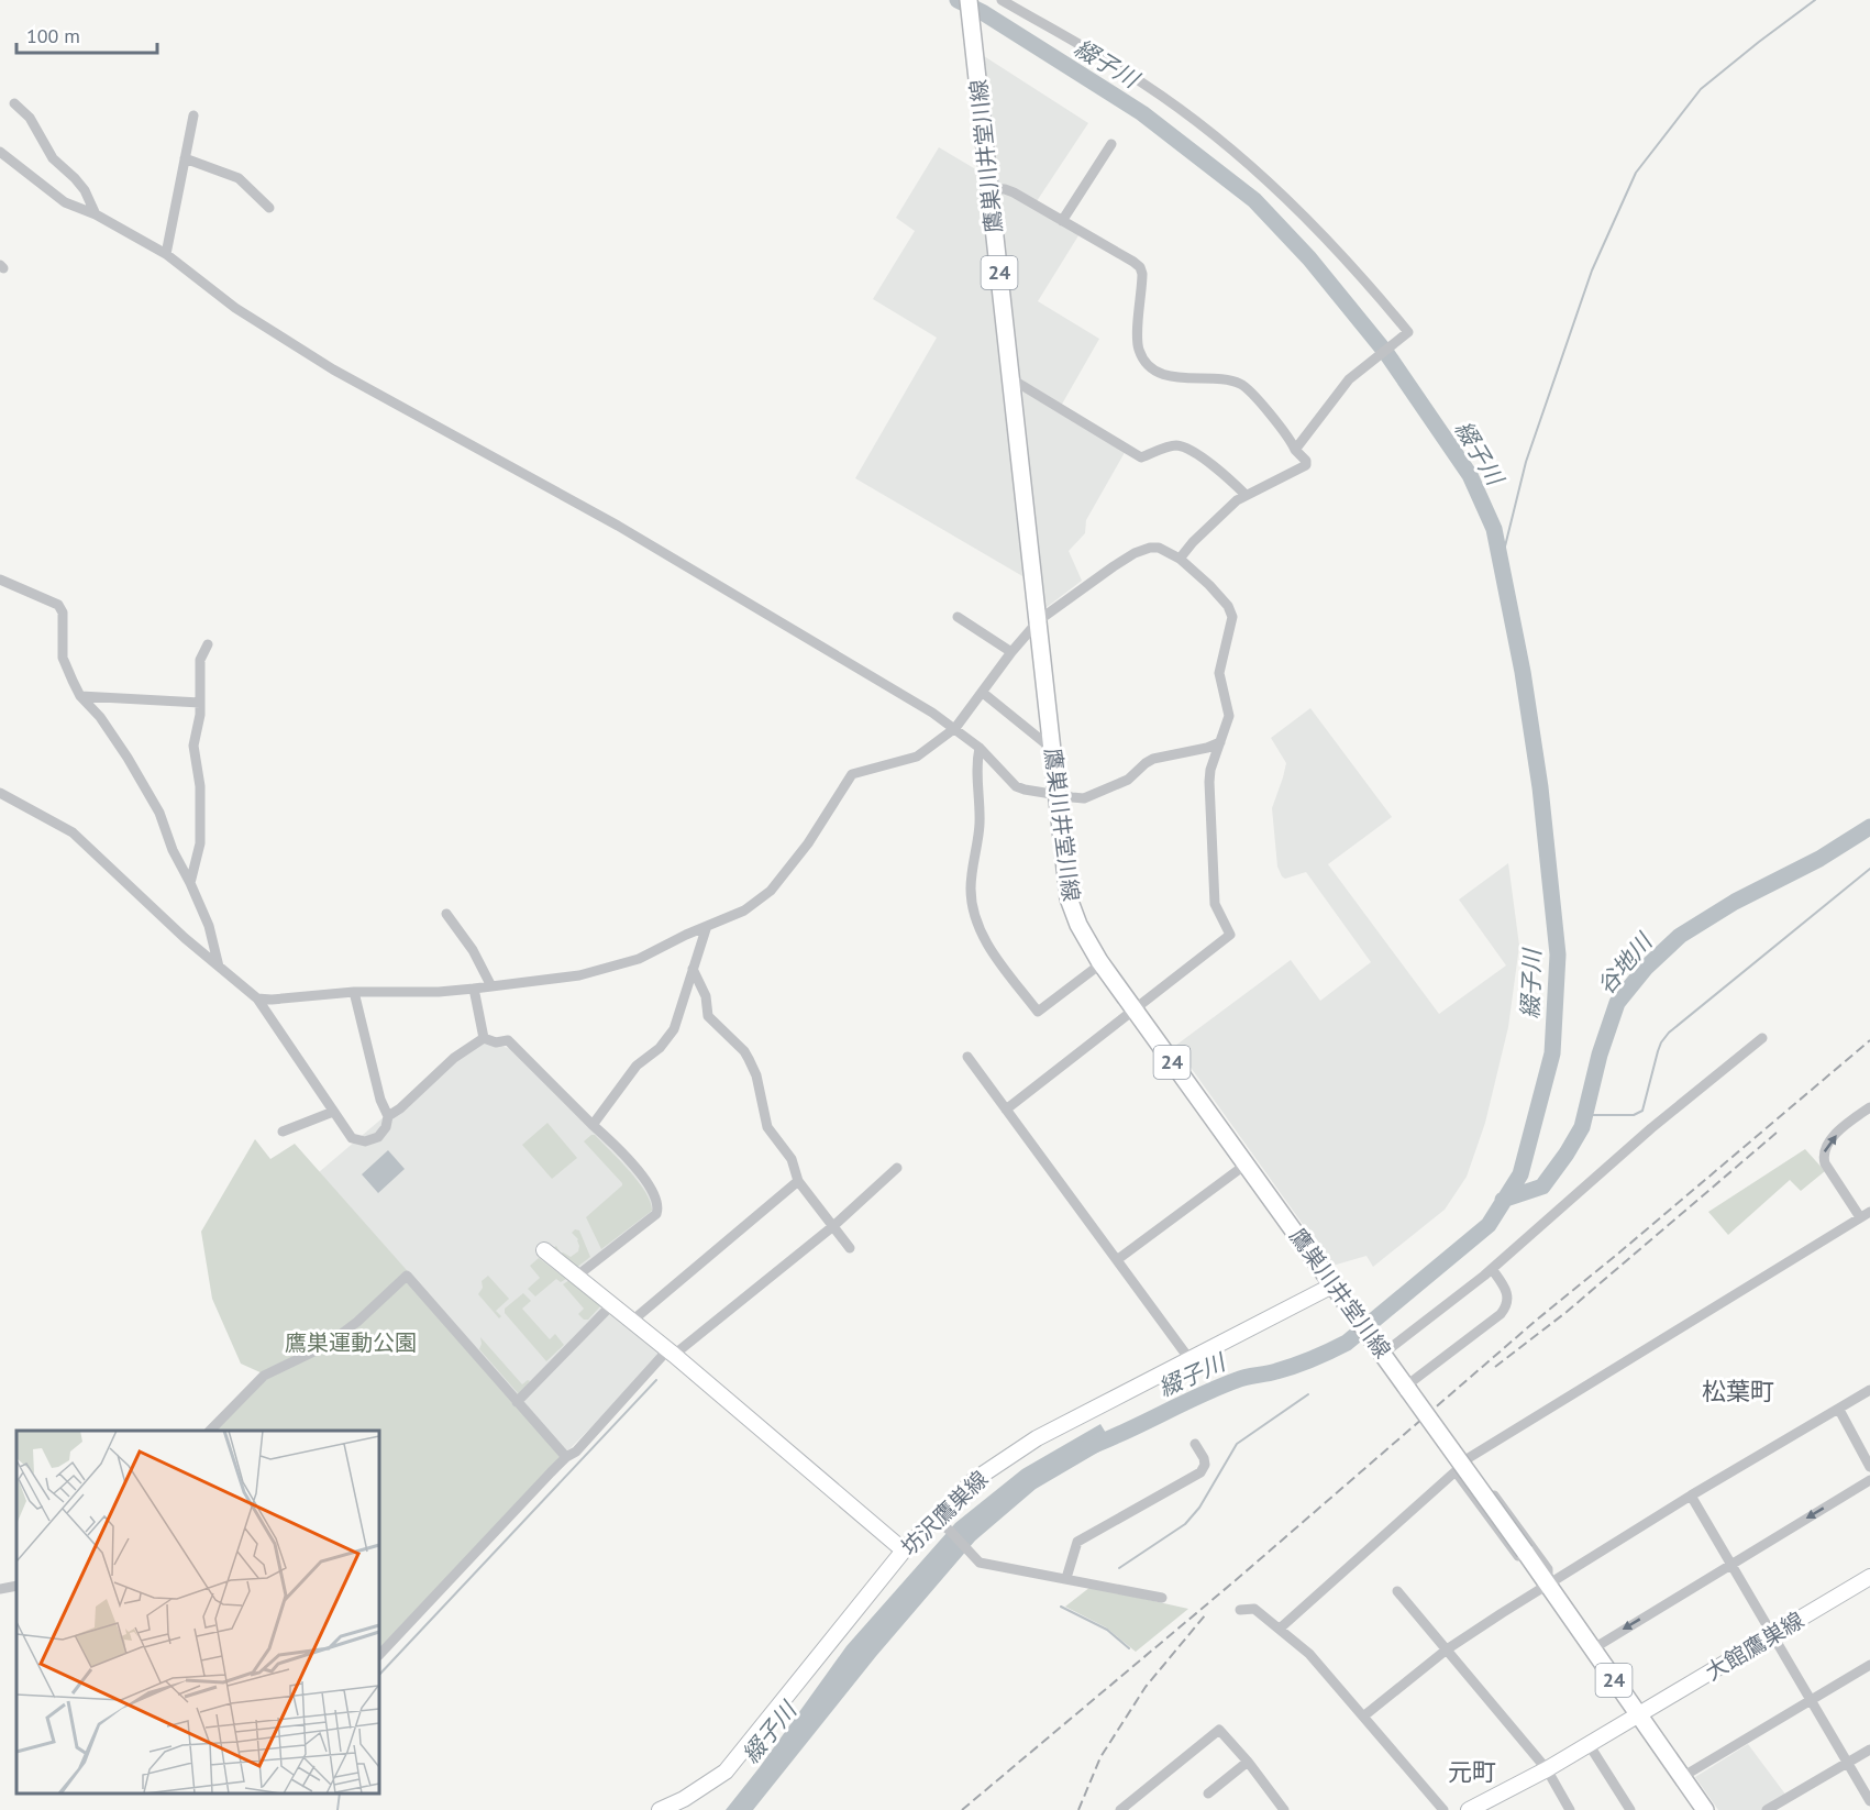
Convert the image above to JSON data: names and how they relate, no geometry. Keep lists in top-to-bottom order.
{
  "streets": {
    "main road": [
      "鷹巣川井堂川線",
      "24",
      "坊沢鷹巣線",
      "大館鷹巣線"
    ]
  },
  "crossings": [
    ["鷹巣川井堂川線", "坊沢鷹巣線"],
    ["鷹巣川井堂川線", "大館鷹巣線"]
  ],
  "districts": ["松葉町", "元町"],
  "water": ["綴子川", "谷地川"],
  "parks": ["鷹巣運動公園"],
  "scale_bar": "100 m"
}
